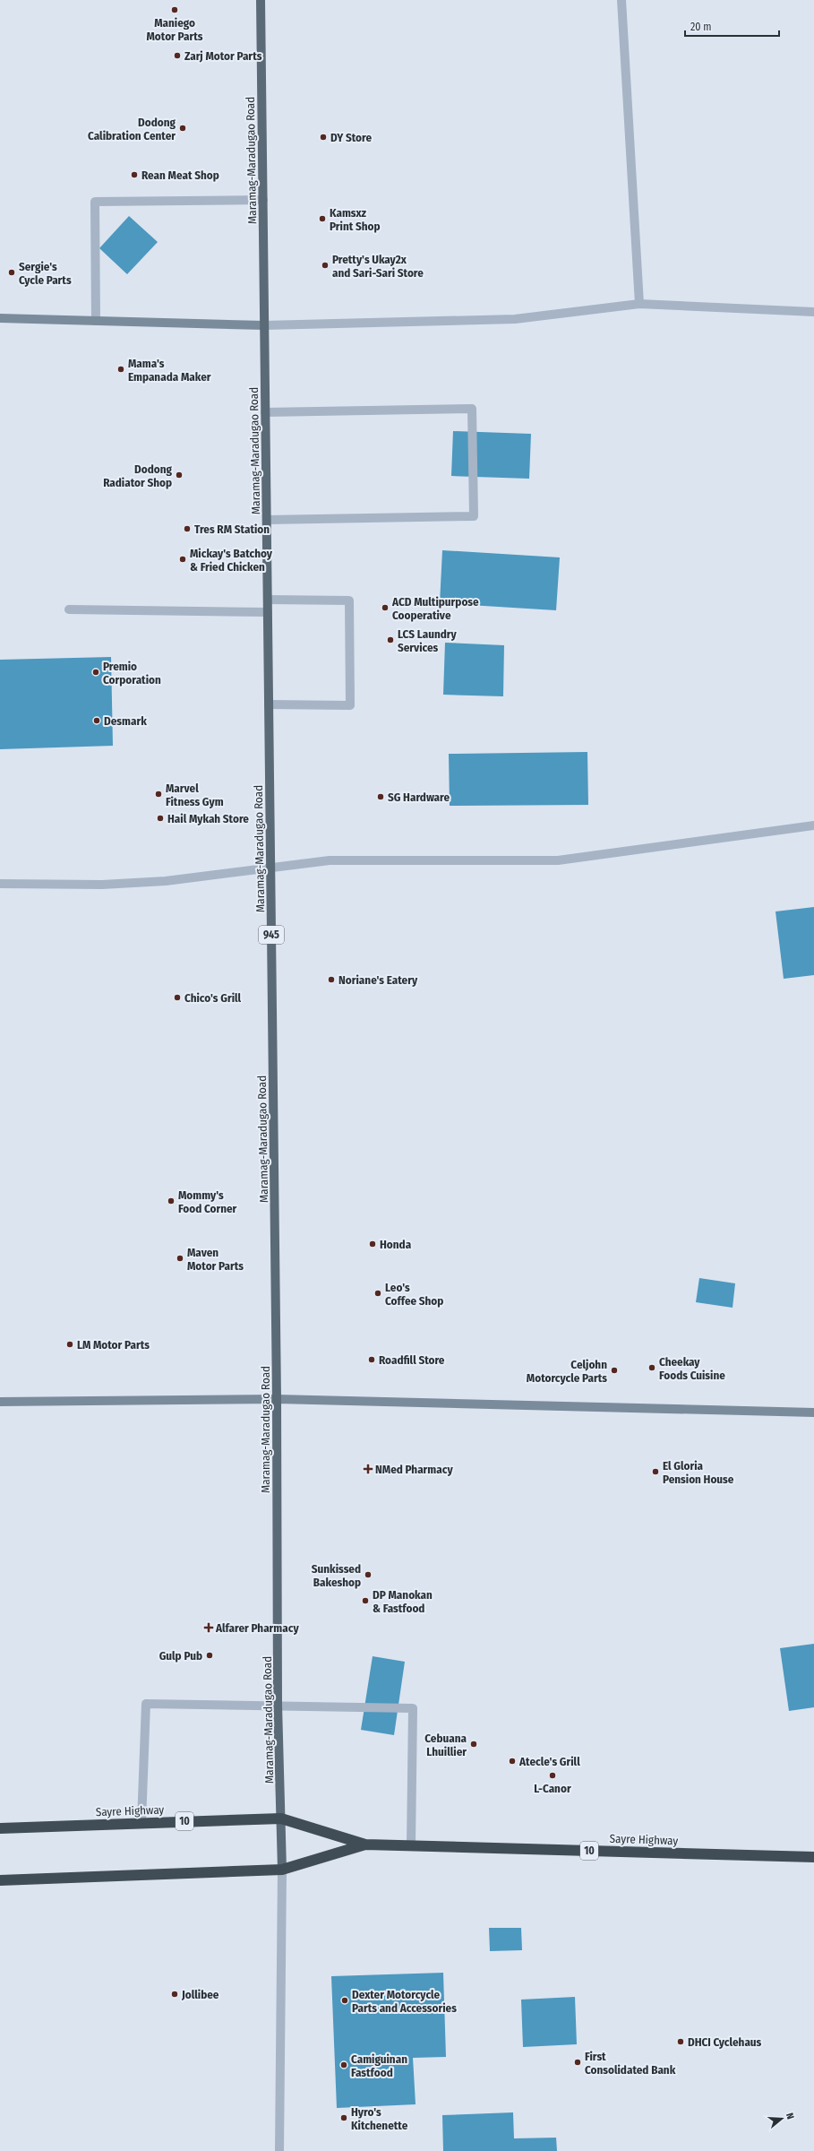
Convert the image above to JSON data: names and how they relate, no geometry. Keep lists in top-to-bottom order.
{
  "streets": {
    "highway": ["Sayre Highway", "10"],
    "main road": ["Maramag-Maradugao Road", "945"]
  },
  "crossings": [
    ["Maramag-Maradugao Road", "Sayre Highway"]
  ],
  "places": {
    "other": [
      "Maniego Motor Parts",
      "Zarj Motor Parts",
      "Dodong Calibration Center",
      "DY Store",
      "Rean Meat Shop",
      "Kamsxz Print Shop",
      "Pretty's Ukay2x and Sari-Sari Store",
      "Sergie's Cycle Parts",
      "Mama's Empanada Maker",
      "Dodong Radiator Shop",
      "Tres RM Station",
      "Mickay's Batchoy & Fried Chicken",
      "ACD Multipurpose Cooperative",
      "LCS Laundry Services",
      "Premio Corporation",
      "Desmark",
      "Marvel Fitness Gym",
      "SG Hardware",
      "Hail Mykah Store",
      "Noriane's Eatery",
      "Chico's Grill",
      "Mommy's Food Corner",
      "Honda",
      "Maven Motor Parts",
      "Leo's Coffee Shop",
      "LM Motor Parts",
      "Roadfill Store",
      "Cheekay Foods Cuisine",
      "Celjohn Motorcycle Parts",
      "El Gloria Pension House",
      "Sunkissed Bakeshop",
      "DP Manokan & Fastfood",
      "Gulp Pub",
      "Cebuana Lhuillier",
      "Atecle's Grill",
      "L-Canor",
      "Jollibee",
      "Dexter Motorcycle Parts and Accessories",
      "DHCI Cyclehaus",
      "First Consolidated Bank",
      "Camiguinan Fastfood",
      "Hyro's Kitchenette"
    ],
    "health": ["NMed Pharmacy", "Alfarer Pharmacy"]
  },
  "scale_bar": "20 m",
  "north": "right"
}
